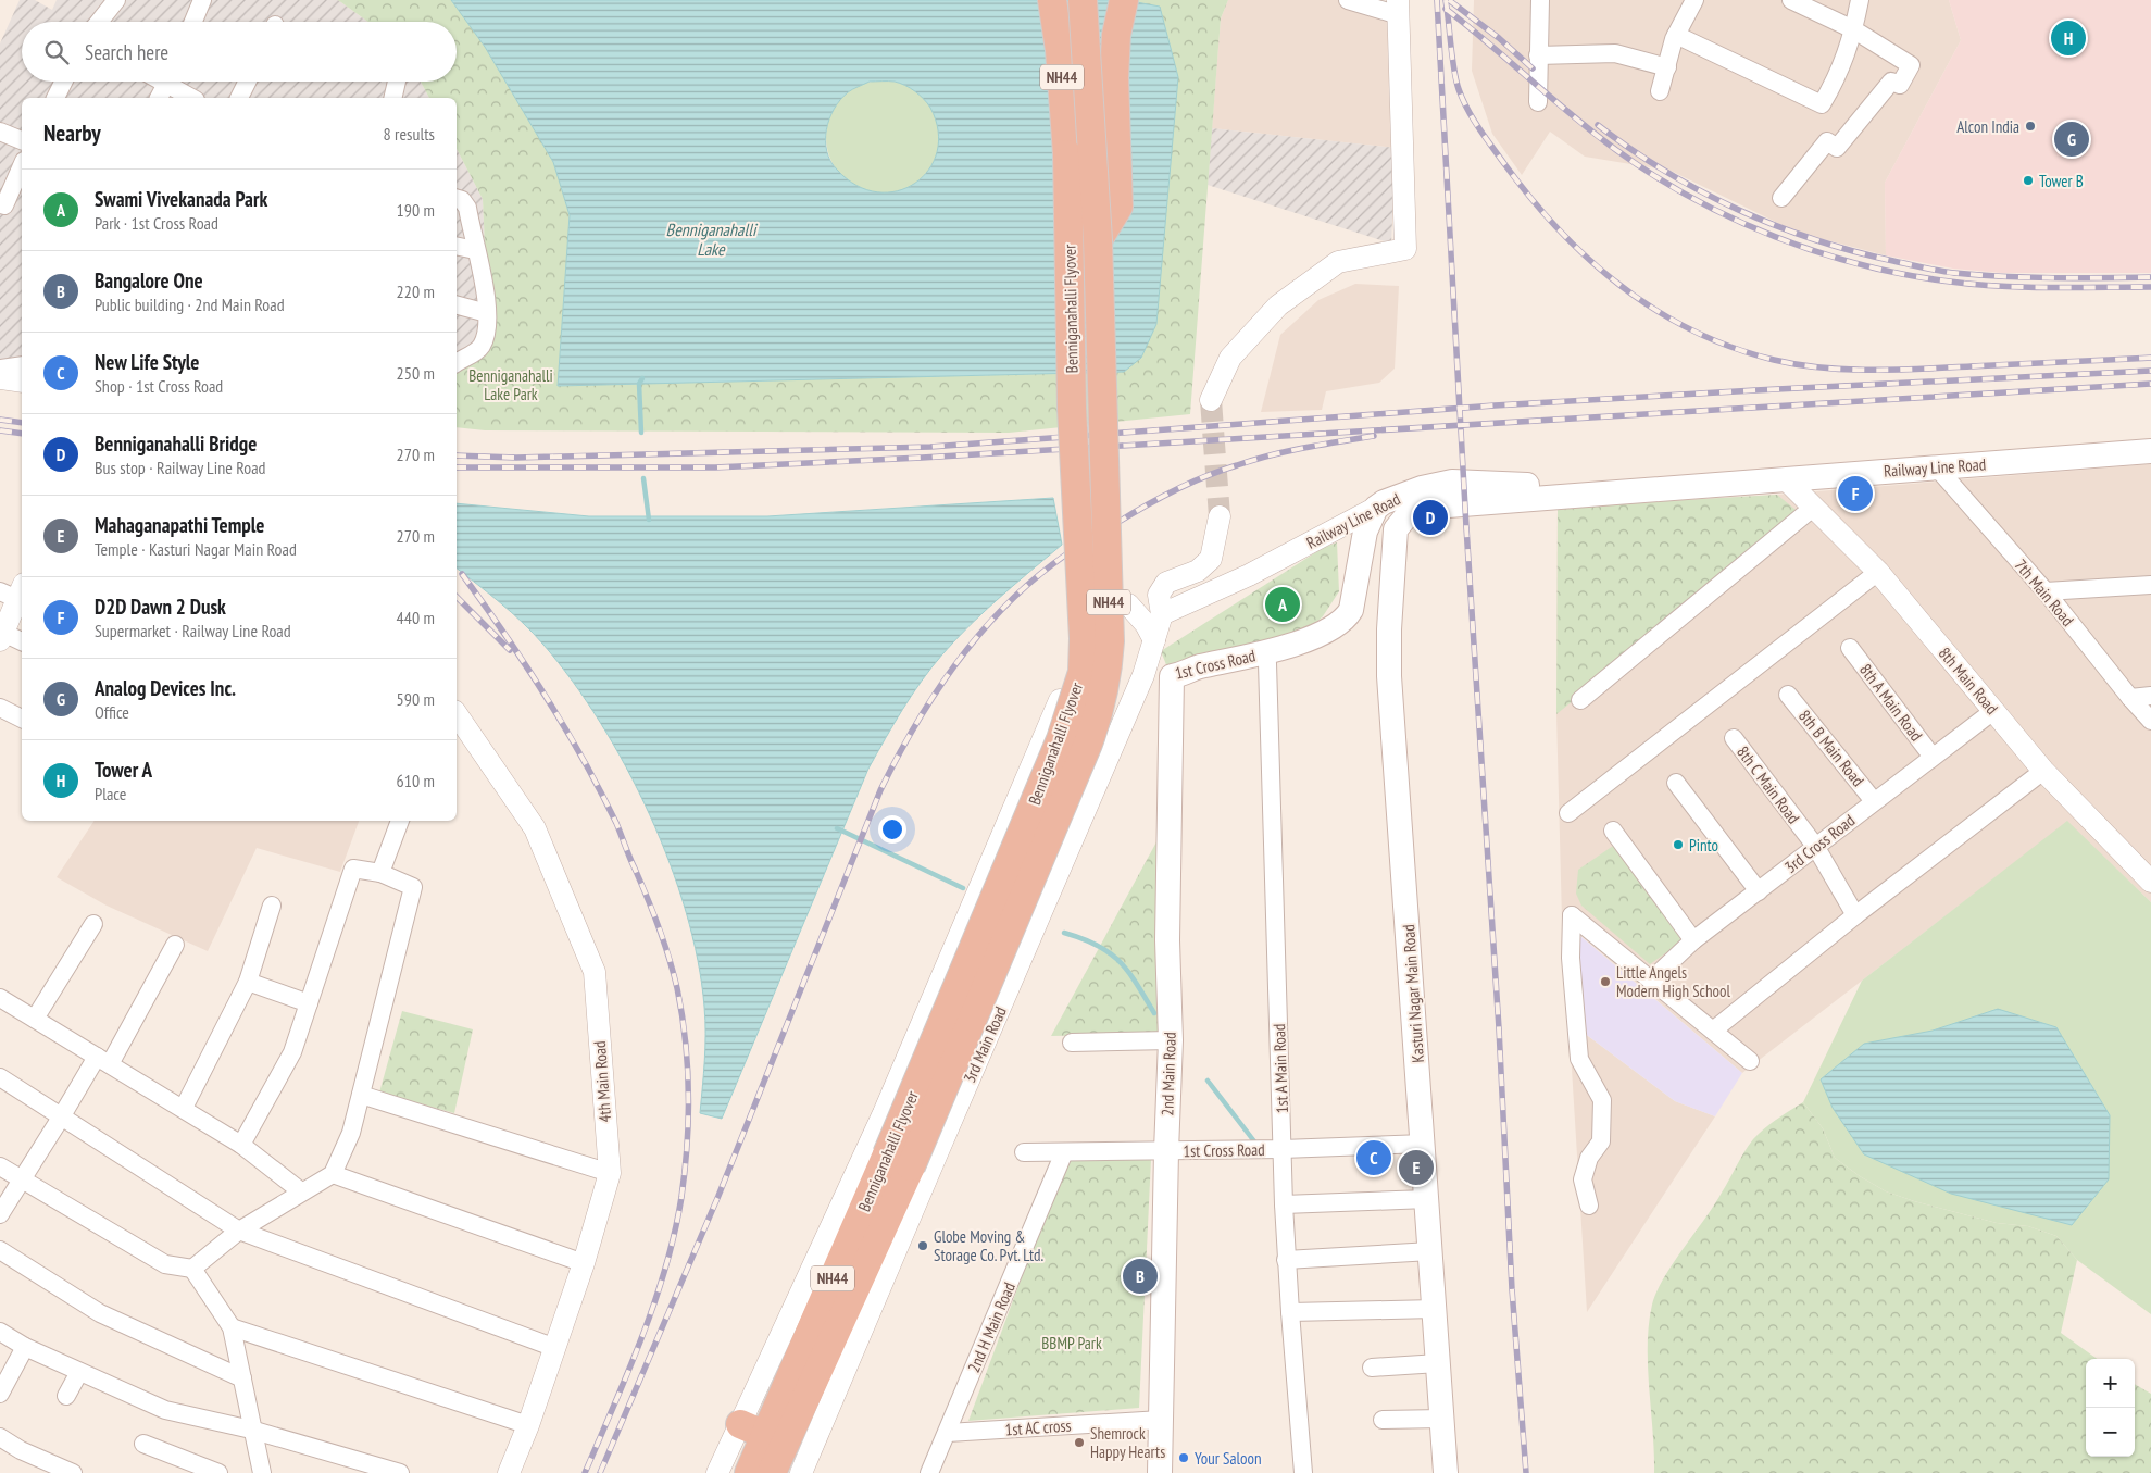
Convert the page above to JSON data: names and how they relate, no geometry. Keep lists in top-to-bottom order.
{
  "streets": {
    "highway": ["NH44", "Benniganahalli Flyover"],
    "main road": [
      "Railway Line Road",
      "1st Cross Road",
      "Kasturi Nagar Main Road",
      "2nd Main Road"
    ],
    "street": [
      "7th Main Road",
      "8th Main Road",
      "8th A Main Road",
      "8th B Main Road",
      "8th C Main Road",
      "3rd Cross Road",
      "3rd Main Road",
      "1st A Main Road",
      "4th Main Road",
      "2nd H Main Road",
      "1st AC cross"
    ]
  },
  "crossings": [
    ["NH44", "Benniganahalli Flyover"],
    ["Railway Line Road", "7th Main Road"],
    ["Railway Line Road", "1st Cross Road"],
    ["Railway Line Road", "8th Main Road"],
    ["Railway Line Road", "Kasturi Nagar Main Road"],
    ["Railway Line Road", "3rd Main Road"],
    ["1st Cross Road", "Kasturi Nagar Main Road"],
    ["1st Cross Road", "3rd Main Road"],
    ["1st Cross Road", "1st A Main Road"],
    ["1st Cross Road", "2nd Main Road"],
    ["1st Cross Road", "2nd H Main Road"],
    ["8th Main Road", "3rd Cross Road"],
    ["8th A Main Road", "3rd Cross Road"],
    ["8th B Main Road", "3rd Cross Road"],
    ["8th C Main Road", "3rd Cross Road"],
    ["2nd Main Road", "1st AC cross"],
    ["2nd H Main Road", "1st AC cross"]
  ],
  "water": ["Benniganahalli Lake"],
  "parks": ["Benniganahalli Lake Park", "BBMP Park"],
  "places": [
    "Alcon India",
    "Tower B",
    "Pinto",
    "Little Angels Modern High School",
    "Globe Moving & Storage Co. Pvt. Ltd.",
    "Shemrock Happy Hearts",
    "Your Saloon"
  ],
  "page": {
    "pins": [
      "H",
      "G",
      "F",
      "D",
      "A",
      "C",
      "E",
      "B"
    ],
    "search": "Search here",
    "heading": ["Nearby", "8 results"],
    "list": [
      {
        "mark": "A",
        "name": "Swami Vivekanada Park",
        "note": "Park · 1st Cross Road",
        "value": "190 m"
      },
      {
        "mark": "B",
        "name": "Bangalore One",
        "note": "Public building · 2nd Main Road",
        "value": "220 m"
      },
      {
        "mark": "C",
        "name": "New Life Style",
        "note": "Shop · 1st Cross Road",
        "value": "250 m"
      },
      {
        "mark": "D",
        "name": "Benniganahalli Bridge",
        "note": "Bus stop · Railway Line Road",
        "value": "270 m"
      },
      {
        "mark": "E",
        "name": "Mahaganapathi Temple",
        "note": "Temple · Kasturi Nagar Main Road",
        "value": "270 m"
      },
      {
        "mark": "F",
        "name": "D2D Dawn 2 Dusk",
        "note": "Supermarket · Railway Line Road",
        "value": "440 m"
      },
      {
        "mark": "G",
        "name": "Analog Devices Inc.",
        "note": "Office",
        "value": "590 m"
      },
      {
        "mark": "H",
        "name": "Tower A",
        "note": "Place",
        "value": "610 m"
      }
    ],
    "map_buttons": ["+", "−"]
  }
}
